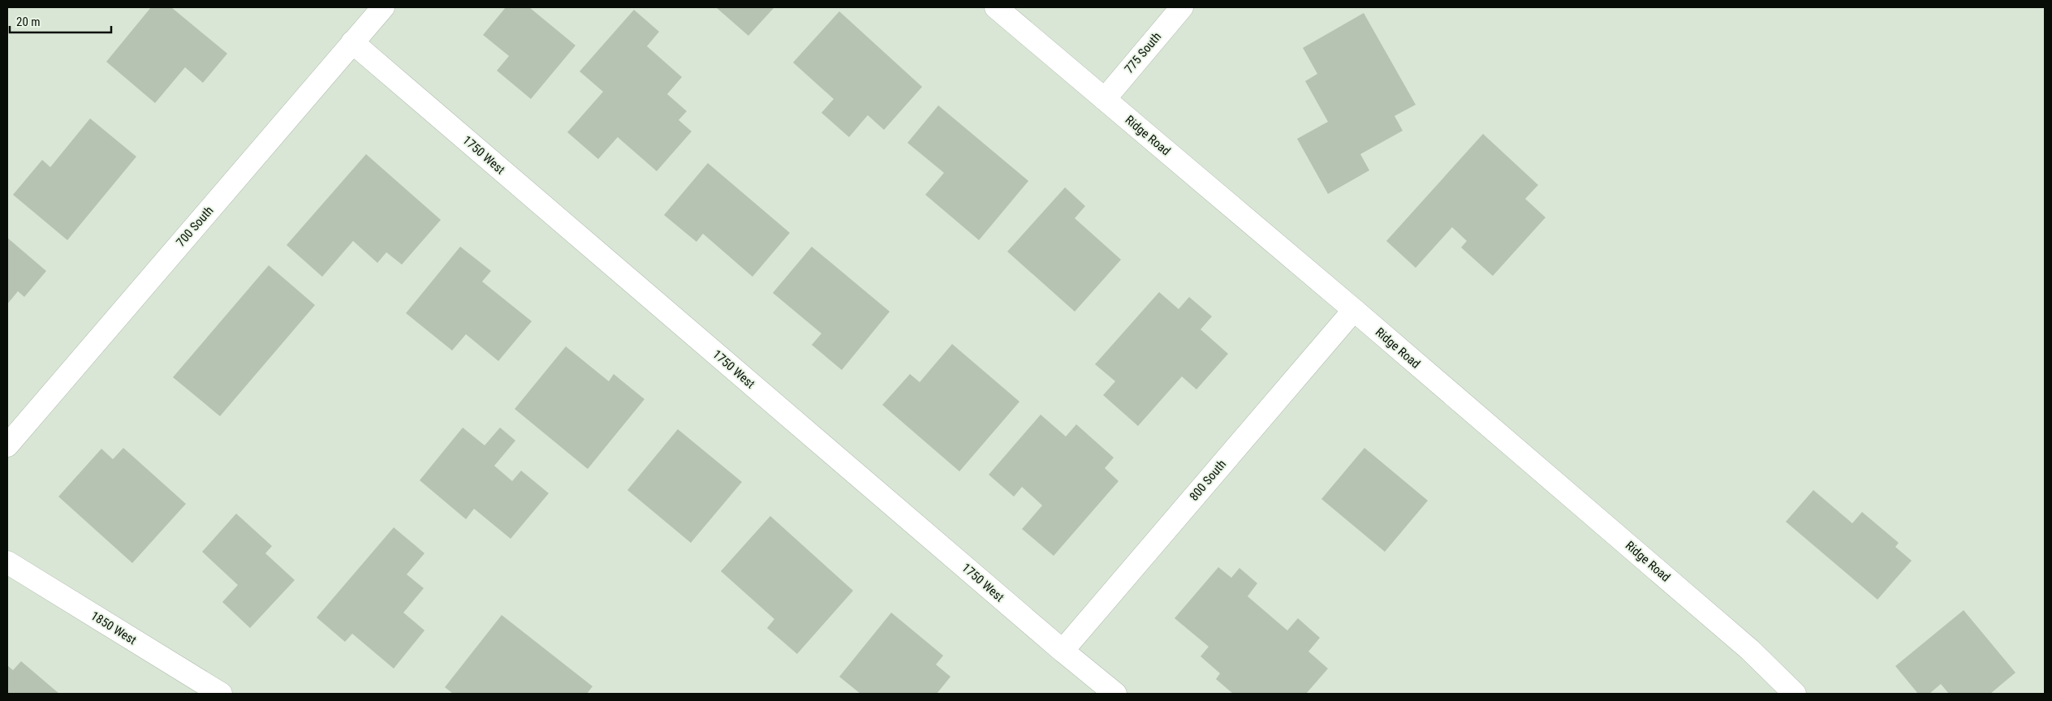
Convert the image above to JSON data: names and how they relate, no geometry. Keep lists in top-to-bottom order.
{
  "streets": {
    "street": [
      "775 South",
      "Ridge Road",
      "1750 West",
      "700 South",
      "800 South",
      "1850 West"
    ]
  },
  "crossings": [
    ["775 South", "Ridge Road"],
    ["Ridge Road", "800 South"],
    ["1750 West", "700 South"],
    ["1750 West", "800 South"]
  ],
  "scale_bar": "20 m"
}
